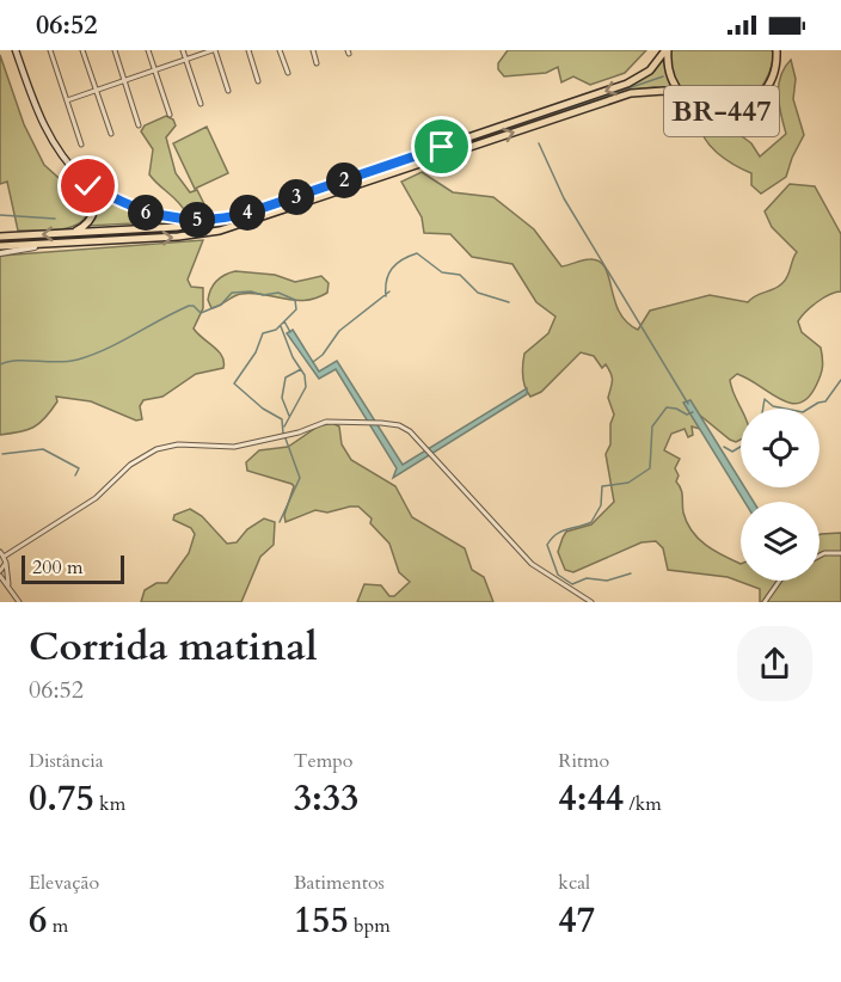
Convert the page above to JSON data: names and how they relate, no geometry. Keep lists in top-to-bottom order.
{
  "streets": {
    "main road": ["BR-447"]
  },
  "scale_bar": "200 m",
  "page": {
    "status": "06:52",
    "pins": [
      "2",
      "3",
      "4",
      "6",
      "5"
    ],
    "scale": "200 m",
    "heading": ["Corrida matinal", "06:52"],
    "stats": [
      ["Distância", "0.75 km"],
      ["Tempo", "3:33"],
      ["Ritmo", "4:44 /km"],
      ["Elevação", "6 m"],
      ["Batimentos", "155 bpm"],
      ["kcal", "47"]
    ]
  }
}
